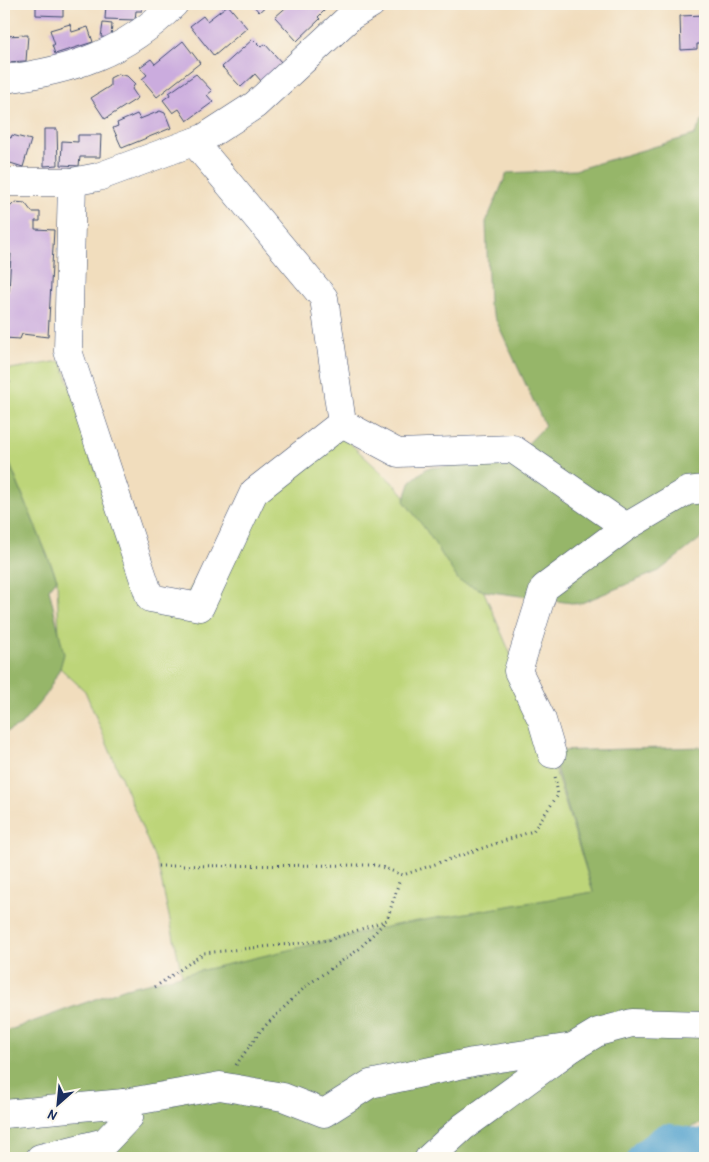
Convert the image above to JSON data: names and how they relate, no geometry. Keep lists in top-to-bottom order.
{
  "north": "bottom left"
}
